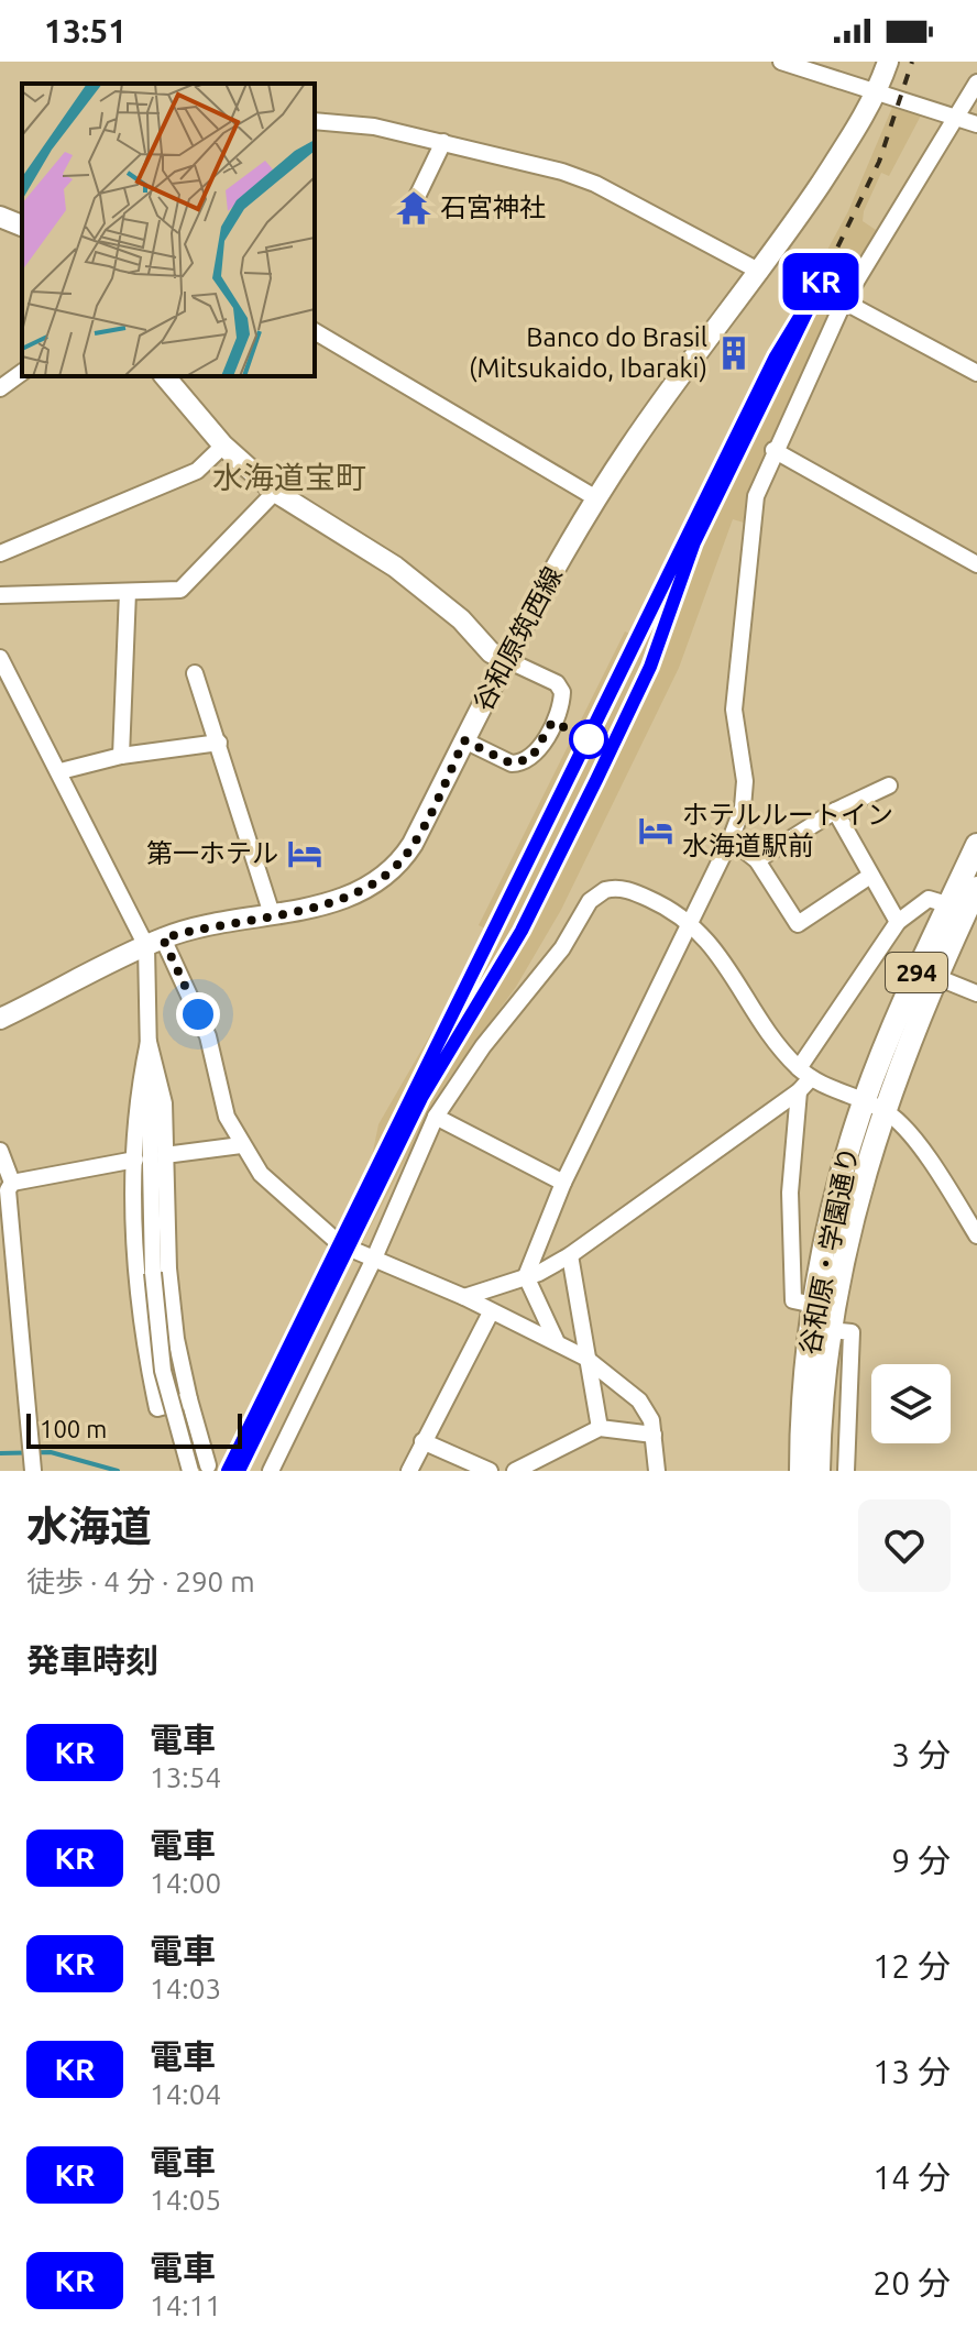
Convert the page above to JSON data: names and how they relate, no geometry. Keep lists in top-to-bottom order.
{
  "streets": {
    "highway": ["294", "谷和原・学園通り"],
    "main road": ["谷和原筑西線"]
  },
  "districts": ["水海道宝町"],
  "places": {
    "temple": ["石宮神社"],
    "building": ["Banco do Brasil (Mitsukaido, Ibaraki)"],
    "hotel": ["ホテルルートイン 水海道駅前", "第一ホテル"]
  },
  "scale_bar": "100 m",
  "page": {
    "status": "13:51",
    "on_map": "KR",
    "scale": "100 m",
    "heading": [
      ["水海道", "徒歩 · 4 分 · 290 m"],
      "発車時刻"
    ],
    "list": [
      {
        "mark": "KR",
        "name": "電車",
        "note": "13:54",
        "value": "3 分"
      },
      {
        "mark": "KR",
        "name": "電車",
        "note": "14:00",
        "value": "9 分"
      },
      {
        "mark": "KR",
        "name": "電車",
        "note": "14:03",
        "value": "12 分"
      },
      {
        "mark": "KR",
        "name": "電車",
        "note": "14:04",
        "value": "13 分"
      },
      {
        "mark": "KR",
        "name": "電車",
        "note": "14:05",
        "value": "14 分"
      },
      {
        "mark": "KR",
        "name": "電車",
        "note": "14:11",
        "value": "20 分"
      }
    ]
  }
}
